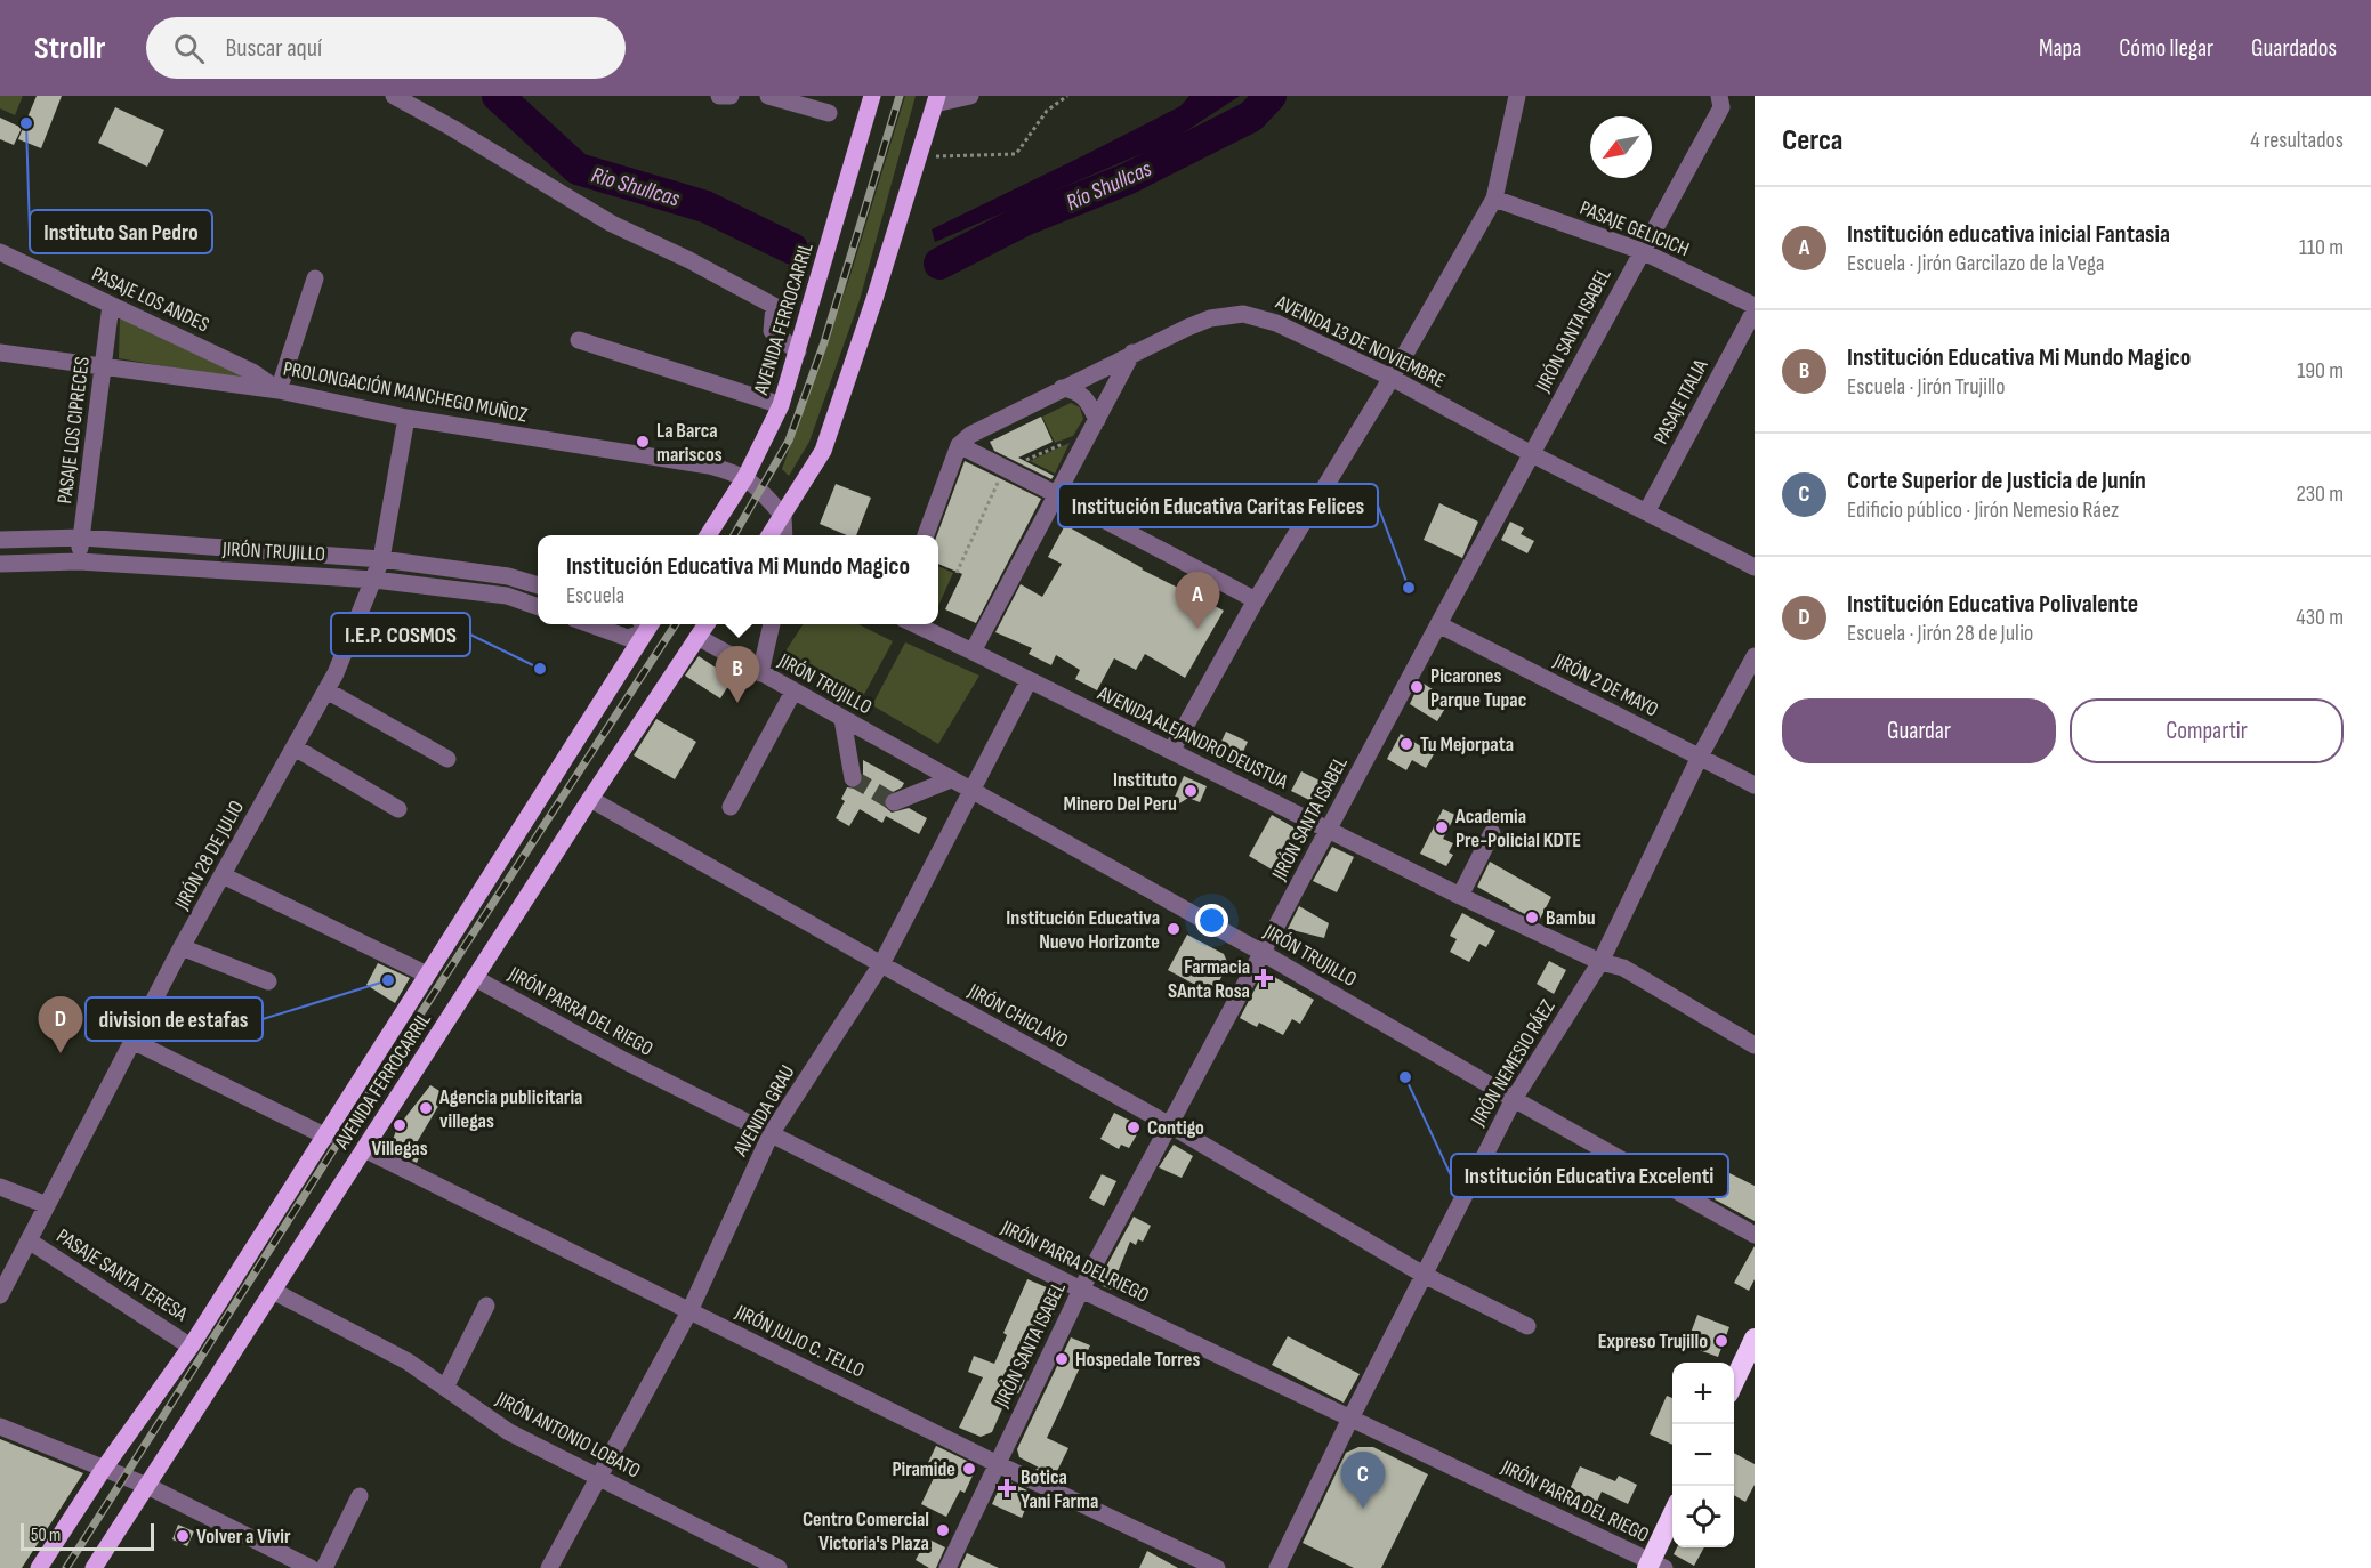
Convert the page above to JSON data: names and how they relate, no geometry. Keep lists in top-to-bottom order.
{
  "streets": {
    "main road": ["AVENIDA FERROCARRIL"],
    "street": [
      "PASAJE GELICICH",
      "PASAJE LOS ANDES",
      "JIRÓN SANTA ISABEL",
      "AVENIDA 13 DE NOVIEMBRE",
      "PROLONGACIÓN MANCHEGO MUÑOZ",
      "PASAJE ITALIA",
      "PASAJE LOS CIPRECES",
      "JIRÓN TRUJILLO",
      "JIRÓN 2 DE MAYO",
      "AVENIDA ALEJANDRO DEUSTUA",
      "JIRÓN 28 DE JULIO",
      "JIRÓN PARRA DEL RIEGO",
      "JIRÓN CHICLAYO",
      "JIRÓN NEMESIO RÁEZ",
      "AVENIDA GRAU",
      "PASAJE SANTA TERESA",
      "JIRÓN JULIO C. TELLO",
      "JIRÓN ANTONIO LOBATO"
    ]
  },
  "crossings": [
    ["PASAJE GELICICH", "JIRÓN SANTA ISABEL"],
    ["PASAJE LOS ANDES", "PROLONGACIÓN MANCHEGO MUÑOZ"],
    ["PASAJE LOS ANDES", "PASAJE LOS CIPRECES"],
    ["AVENIDA FERROCARRIL", "PROLONGACIÓN MANCHEGO MUÑOZ"],
    ["AVENIDA FERROCARRIL", "JIRÓN TRUJILLO"],
    ["AVENIDA FERROCARRIL", "JIRÓN PARRA DEL RIEGO"],
    ["AVENIDA FERROCARRIL", "JIRÓN CHICLAYO"],
    ["AVENIDA FERROCARRIL", "PASAJE SANTA TERESA"],
    ["AVENIDA FERROCARRIL", "JIRÓN JULIO C. TELLO"],
    ["AVENIDA FERROCARRIL", "JIRÓN ANTONIO LOBATO"],
    ["JIRÓN SANTA ISABEL", "AVENIDA 13 DE NOVIEMBRE"],
    ["JIRÓN SANTA ISABEL", "JIRÓN TRUJILLO"],
    ["JIRÓN SANTA ISABEL", "JIRÓN 2 DE MAYO"],
    ["JIRÓN SANTA ISABEL", "AVENIDA ALEJANDRO DEUSTUA"],
    ["JIRÓN SANTA ISABEL", "JIRÓN PARRA DEL RIEGO"],
    ["JIRÓN SANTA ISABEL", "JIRÓN CHICLAYO"],
    ["JIRÓN SANTA ISABEL", "JIRÓN JULIO C. TELLO"],
    ["AVENIDA 13 DE NOVIEMBRE", "PASAJE ITALIA"],
    ["PROLONGACIÓN MANCHEGO MUÑOZ", "PASAJE LOS CIPRECES"],
    ["PROLONGACIÓN MANCHEGO MUÑOZ", "JIRÓN 28 DE JULIO"],
    ["PASAJE LOS CIPRECES", "JIRÓN TRUJILLO"],
    ["JIRÓN TRUJILLO", "JIRÓN 28 DE JULIO"],
    ["JIRÓN TRUJILLO", "JIRÓN NEMESIO RÁEZ"],
    ["JIRÓN TRUJILLO", "AVENIDA GRAU"],
    ["JIRÓN 2 DE MAYO", "JIRÓN NEMESIO RÁEZ"],
    ["AVENIDA ALEJANDRO DEUSTUA", "JIRÓN NEMESIO RÁEZ"],
    ["AVENIDA ALEJANDRO DEUSTUA", "AVENIDA GRAU"],
    ["JIRÓN 28 DE JULIO", "PASAJE SANTA TERESA"],
    ["JIRÓN PARRA DEL RIEGO", "JIRÓN NEMESIO RÁEZ"],
    ["JIRÓN PARRA DEL RIEGO", "AVENIDA GRAU"],
    ["JIRÓN CHICLAYO", "JIRÓN NEMESIO RÁEZ"],
    ["JIRÓN CHICLAYO", "AVENIDA GRAU"],
    ["AVENIDA GRAU", "JIRÓN JULIO C. TELLO"],
    ["AVENIDA GRAU", "JIRÓN ANTONIO LOBATO"]
  ],
  "water": ["Río Shullcas", "Rio Shullcas"],
  "places": {
    "other": [
      "Instituto San Pedro",
      "La Barca mariscos",
      "Institución Educativa Caritas Felices",
      "I.E.P. COSMOS",
      "Picarones Parque Tupac",
      "Tu Mejorpata",
      "Instituto Minero Del Peru",
      "Academia Pre-Policial KDTE",
      "Bambu",
      "Institución Educativa Nuevo Horizonte",
      "division de estafas",
      "Institución Educativa Excelenti",
      "Agencia publicitaria villegas",
      "Villegas",
      "Contigo",
      "Expreso Trujillo",
      "Hospedale Torres",
      "Piramide",
      "Centro Comercial Victoria's Plaza",
      "Volver a Vivir"
    ],
    "health": ["Farmacia SAnta Rosa", "Botica Yani Farma"]
  },
  "scale_bar": "50 m",
  "north": "bottom left",
  "page": {
    "header": "Strollr",
    "search": "Buscar aquí",
    "nav": ["Mapa", "Cómo llegar", "Guardados"],
    "heading": ["Cerca", "4 resultados"],
    "list": [
      {
        "mark": "A",
        "name": "Institución educativa inicial Fantasia",
        "note": "Escuela · Jirón Garcilazo de la Vega",
        "value": "110 m"
      },
      {
        "mark": "B",
        "name": "Institución Educativa Mi Mundo Magico",
        "note": "Escuela · Jirón Trujillo",
        "value": "190 m"
      },
      {
        "mark": "C",
        "name": "Corte Superior de Justicia de Junín",
        "note": "Edificio público · Jirón Nemesio Ráez",
        "value": "230 m"
      },
      {
        "mark": "D",
        "name": "Institución Educativa Polivalente",
        "note": "Escuela · Jirón 28 de Julio",
        "value": "430 m"
      }
    ],
    "popup": ["Institución Educativa Mi Mundo Magico", "Escuela"],
    "pins": [
      "A",
      "B",
      "D",
      "C"
    ],
    "buttons": ["Guardar", "Compartir"],
    "map_buttons": ["+", "−"],
    "scale": "50 m"
  }
}
